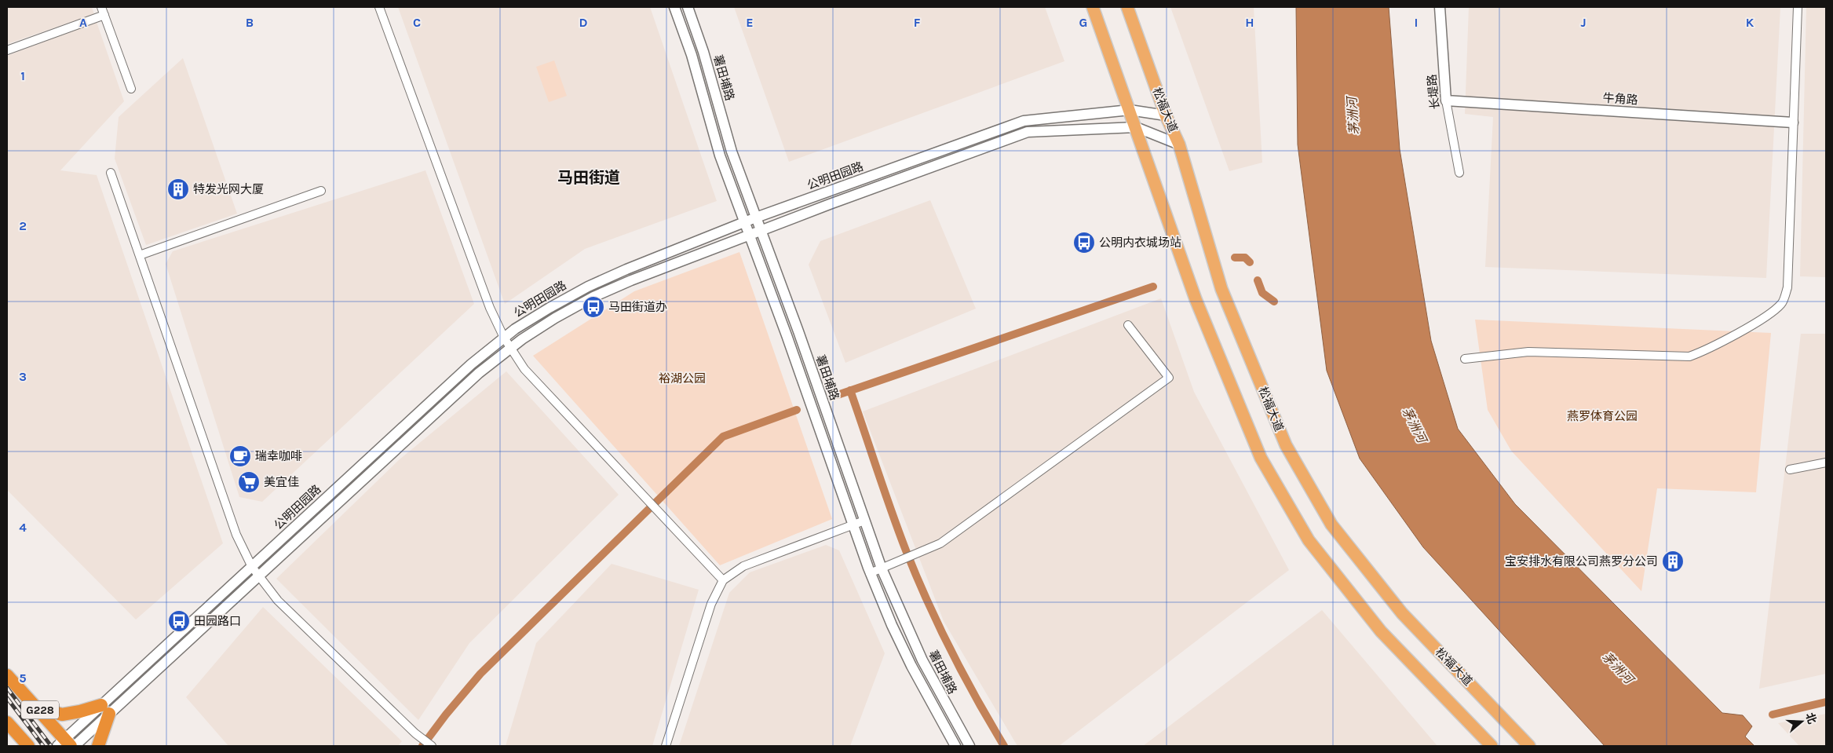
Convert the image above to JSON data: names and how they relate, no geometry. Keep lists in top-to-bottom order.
{
  "streets": {
    "highway": ["G228"],
    "main road": ["松福大道"],
    "street": [
      "薯田埔路",
      "长堤路",
      "牛角路",
      "公明田园路"
    ]
  },
  "crossings": [
    ["薯田埔路", "公明田园路"],
    ["长堤路", "牛角路"],
    ["松福大道", "公明田园路"],
    ["公明田园路", "G228"]
  ],
  "districts": ["马田街道"],
  "water": ["茅洲河"],
  "parks": ["裕湖公园", "燕罗体育公园"],
  "places": {
    "building": ["特发光网大厦", "宝安排水有限公司燕罗分公司"],
    "bus stop": ["公明内衣城场站", "马田街道办", "田园路口"],
    "cafe": ["瑞幸咖啡"],
    "supermarket": ["美宜佳"]
  },
  "north": "right",
  "grid": {
    "columns": [
      "A",
      "B",
      "C",
      "D",
      "E",
      "F",
      "G",
      "H",
      "I",
      "J",
      "K"
    ],
    "rows": [
      "1",
      "2",
      "3",
      "4",
      "5"
    ]
  }
}
